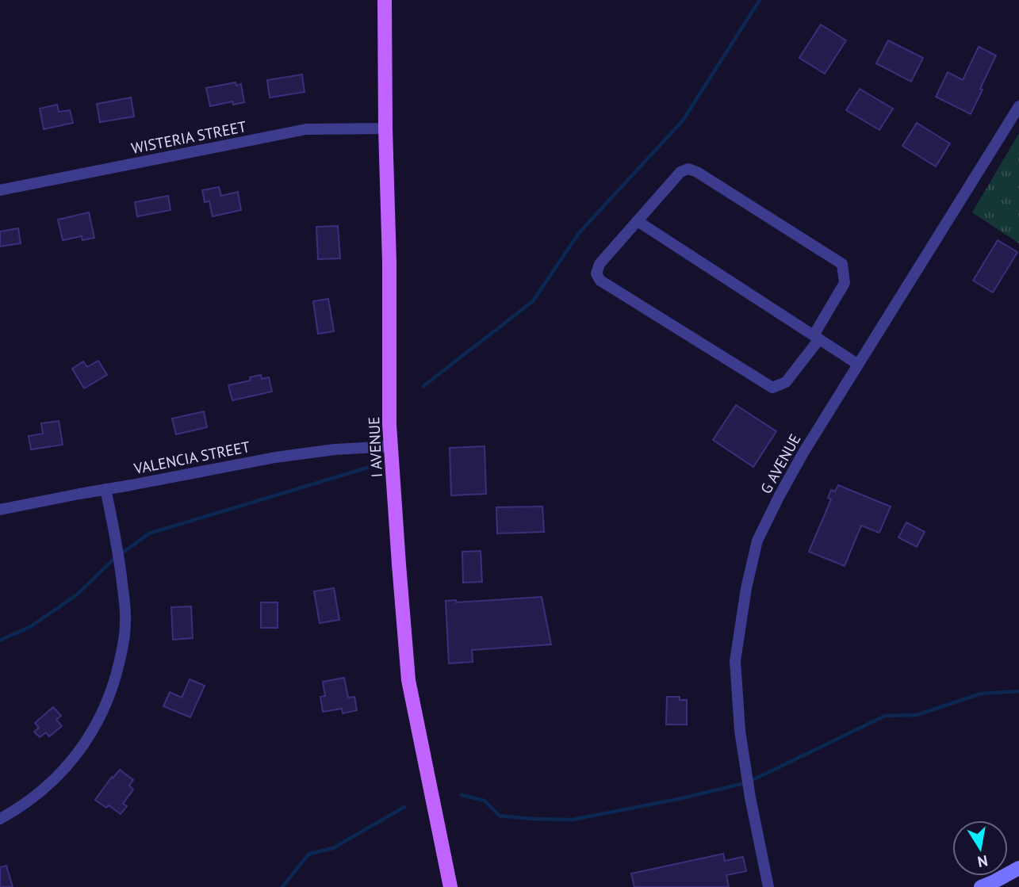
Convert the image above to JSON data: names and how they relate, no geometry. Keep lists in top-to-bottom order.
{
  "streets": {
    "main road": ["I AVENUE"],
    "street": ["WISTERIA STREET", "VALENCIA STREET", "G AVENUE"]
  },
  "crossings": [
    ["WISTERIA STREET", "I AVENUE"],
    ["I AVENUE", "VALENCIA STREET"]
  ],
  "north": "bottom"
}
